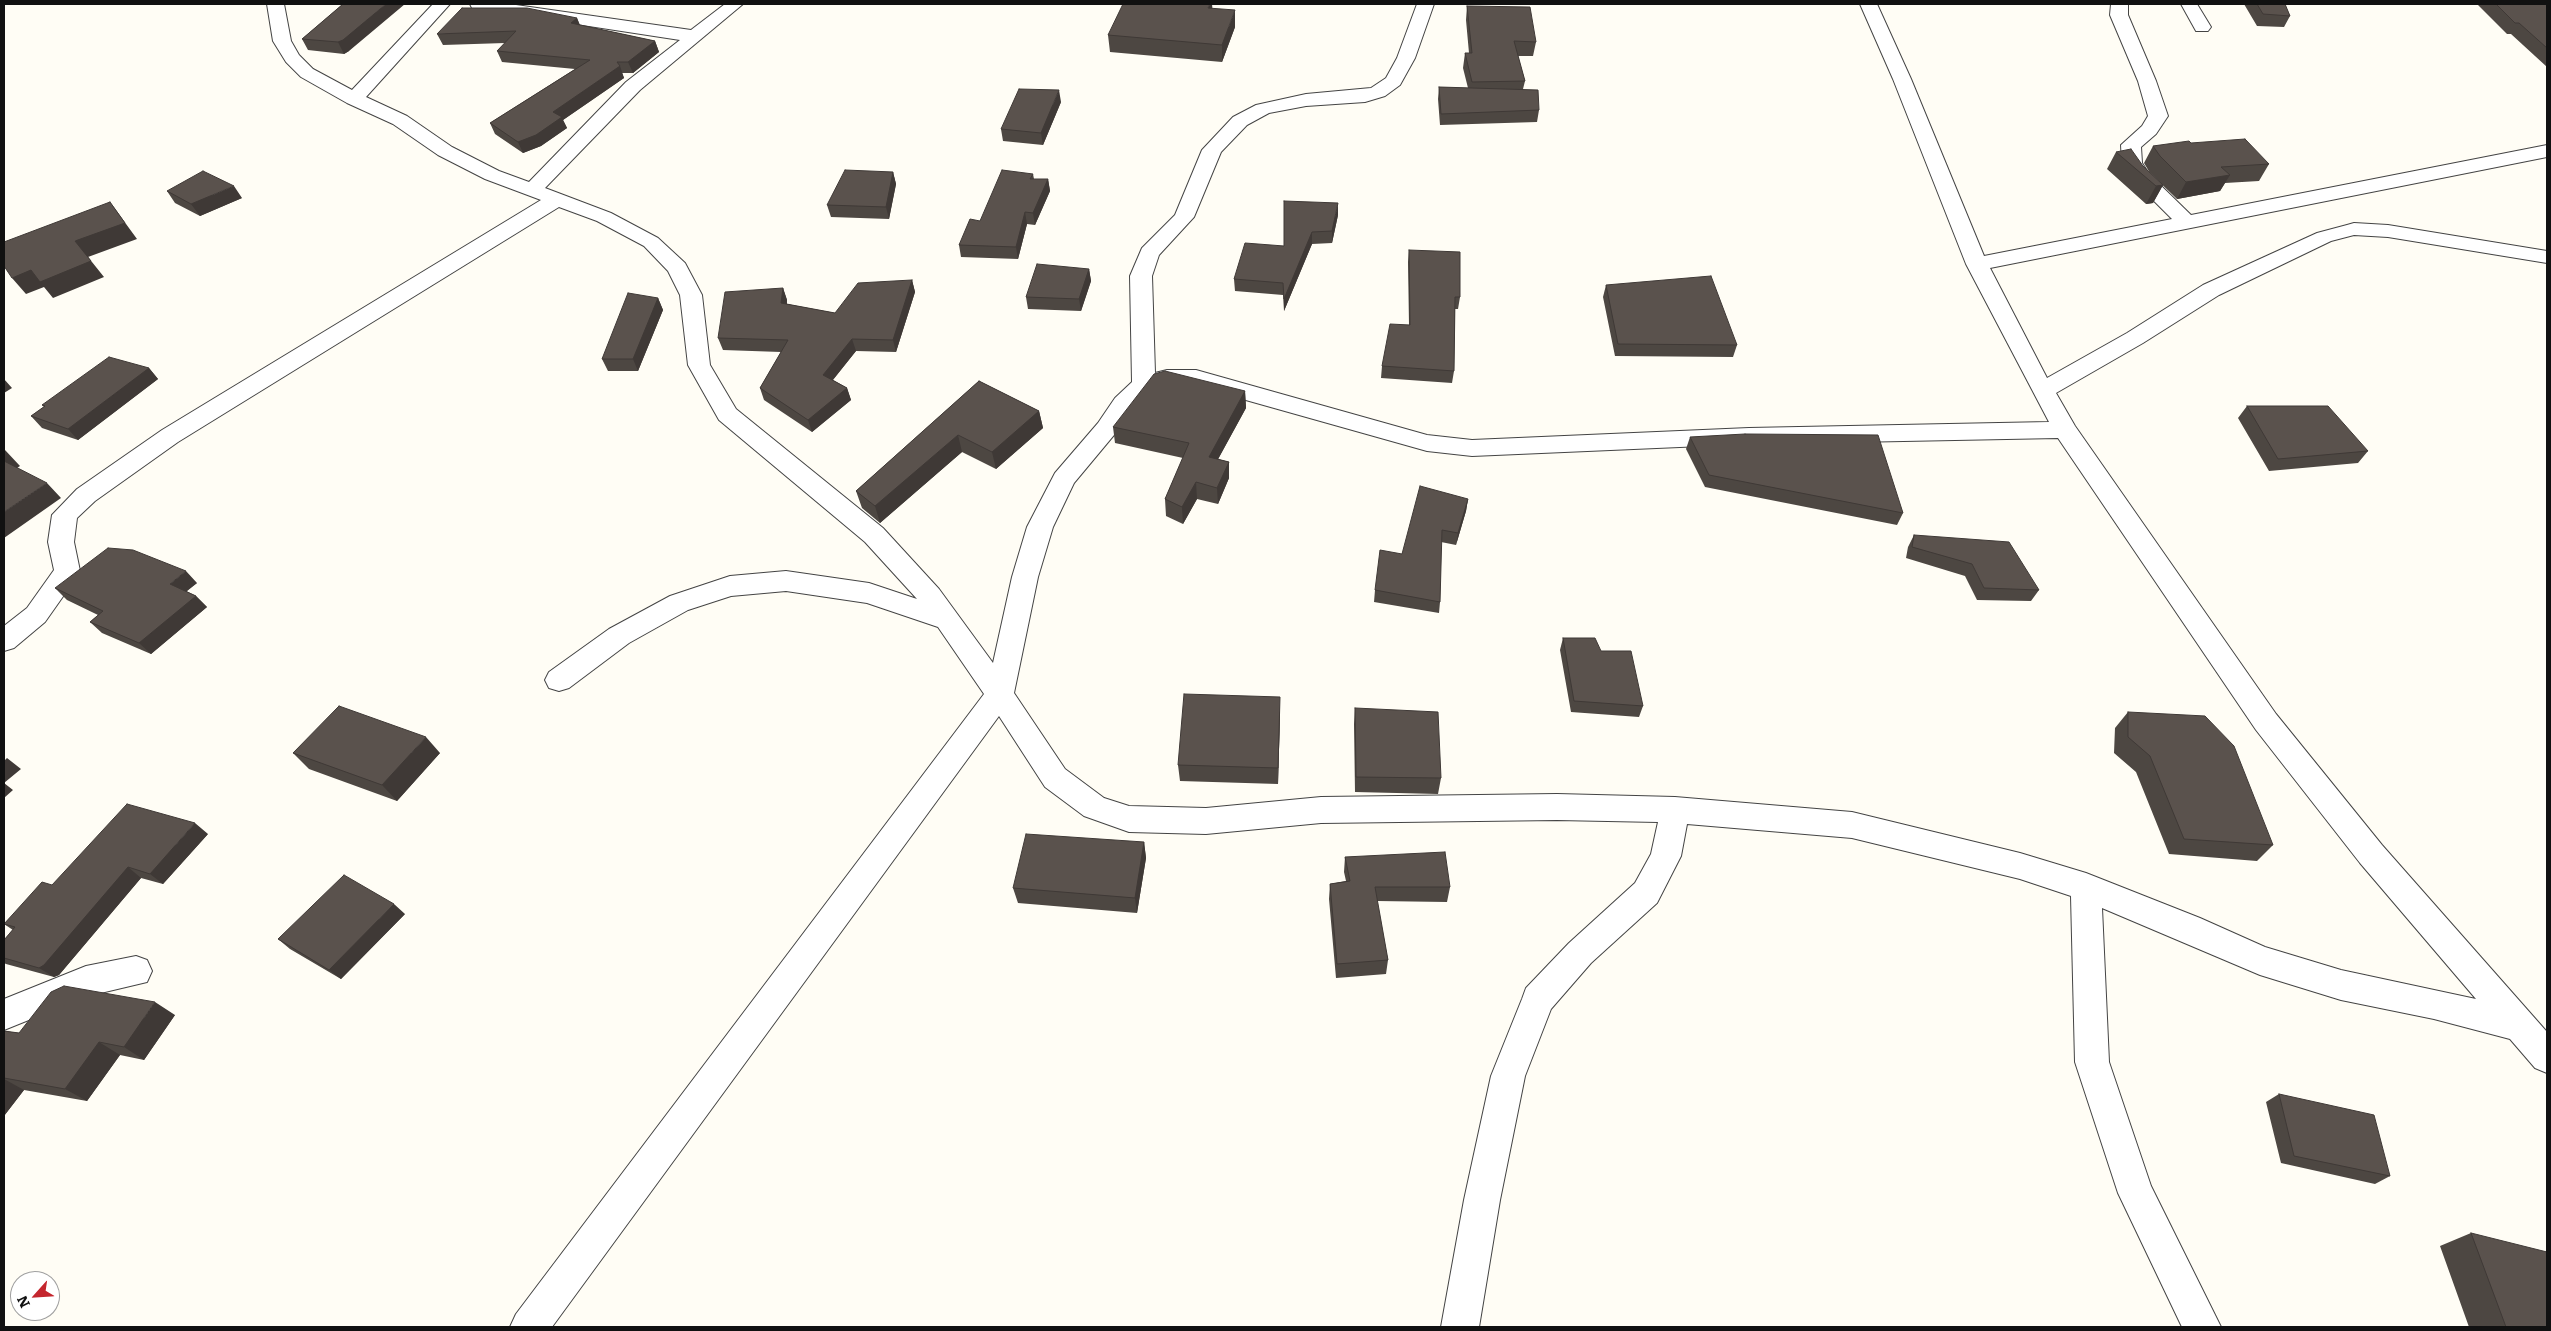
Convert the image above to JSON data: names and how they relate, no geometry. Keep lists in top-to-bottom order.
{
  "north": "bottom left"
}
